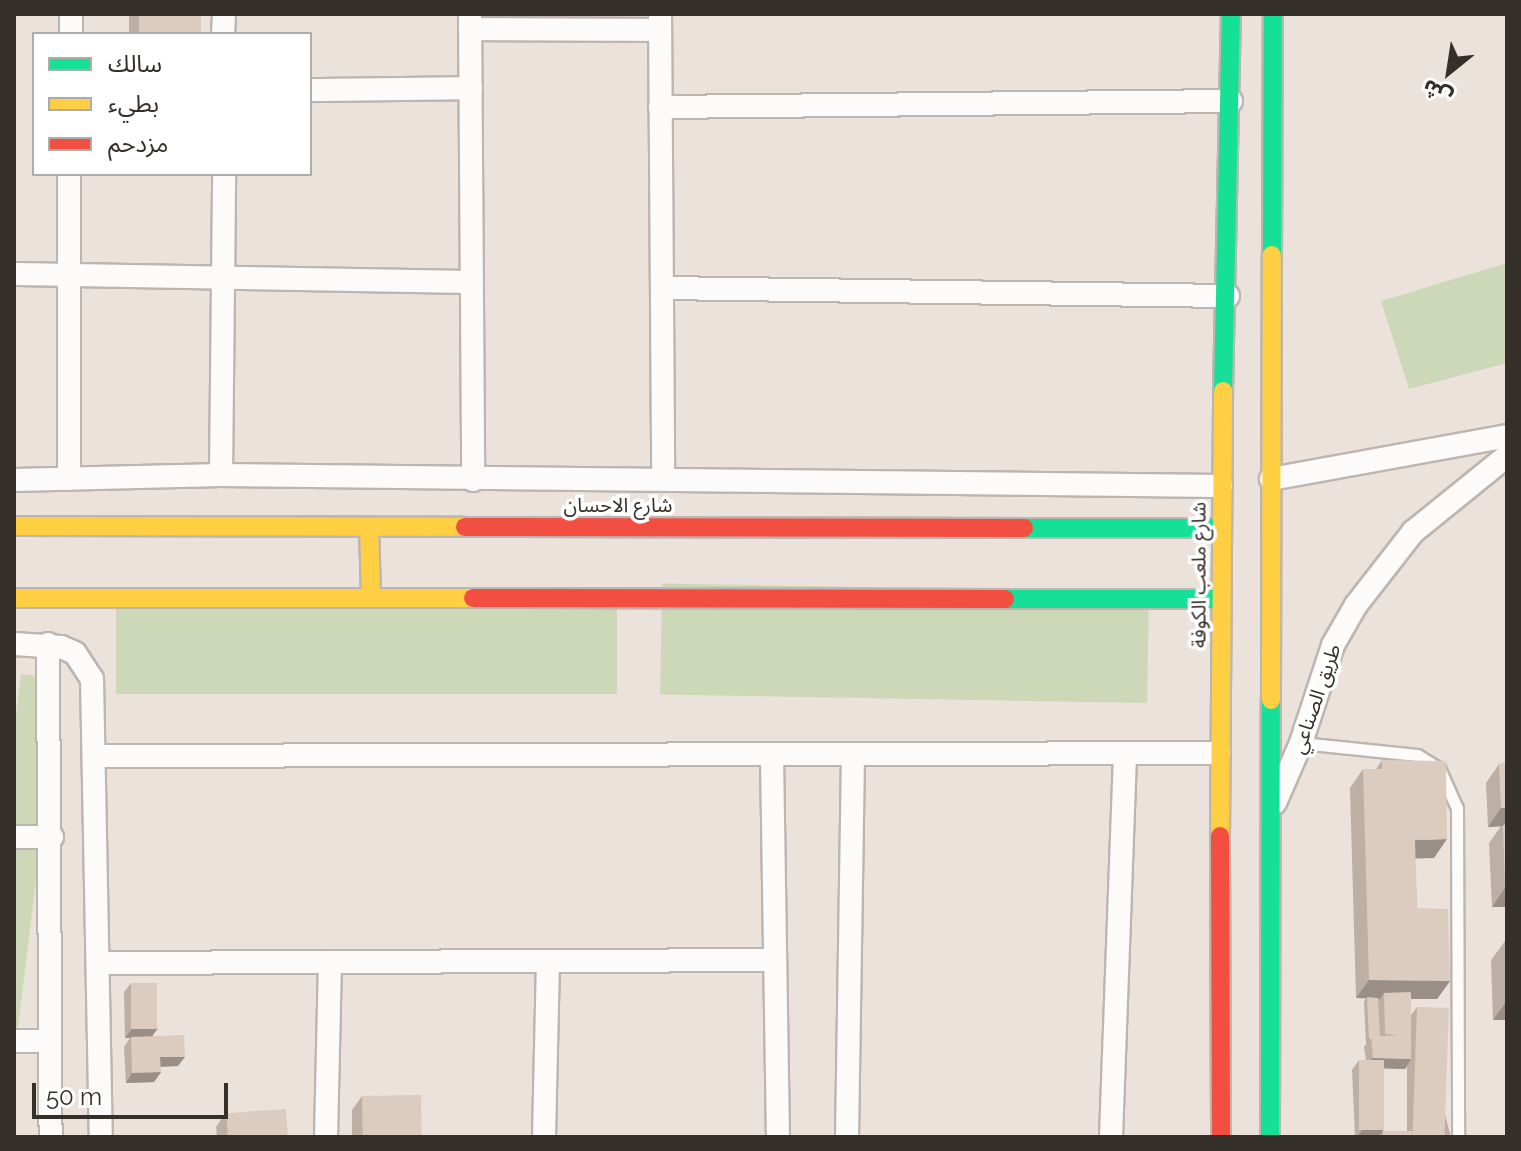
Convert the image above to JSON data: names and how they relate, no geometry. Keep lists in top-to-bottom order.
{
  "streets": {
    "street": ["شارع الاحسان", "شارع ملعب الكوفة", "طريق الصناعي"]
  },
  "crossings": [
    ["شارع الاحسان", "شارع ملعب الكوفة"]
  ],
  "legend": ["سالك", "بطيء", "مزدحم"],
  "scale_bar": "50 m",
  "north": "bottom left"
}
